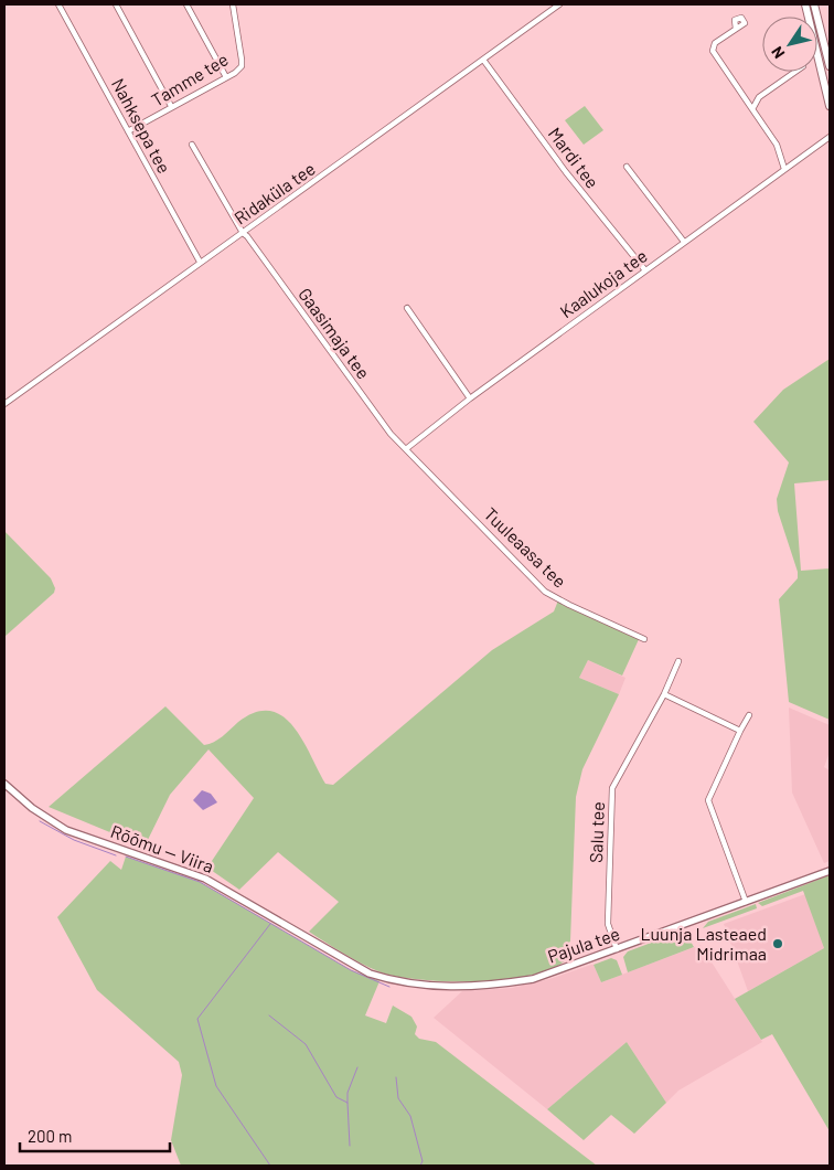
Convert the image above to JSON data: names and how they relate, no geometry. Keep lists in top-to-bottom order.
{
  "streets": {
    "street": [
      "Tamme tee",
      "Nahksepa tee",
      "Mardi tee",
      "Ridaküla tee",
      "Kaalukoja tee",
      "Gaasimaja tee",
      "Tuuleaasa tee",
      "Salu tee",
      "Rõõmu — Viira",
      "Pajula tee"
    ]
  },
  "crossings": [
    ["Tamme tee", "Nahksepa tee"],
    ["Nahksepa tee", "Ridaküla tee"],
    ["Mardi tee", "Ridaküla tee"],
    ["Mardi tee", "Kaalukoja tee"],
    ["Ridaküla tee", "Gaasimaja tee"],
    ["Kaalukoja tee", "Gaasimaja tee"],
    ["Kaalukoja tee", "Tuuleaasa tee"],
    ["Gaasimaja tee", "Tuuleaasa tee"],
    ["Salu tee", "Pajula tee"],
    ["Rõõmu — Viira", "Pajula tee"]
  ],
  "places": ["Luunja Lasteaed Midrimaa"],
  "scale_bar": "200 m",
  "north": "bottom left"
}
